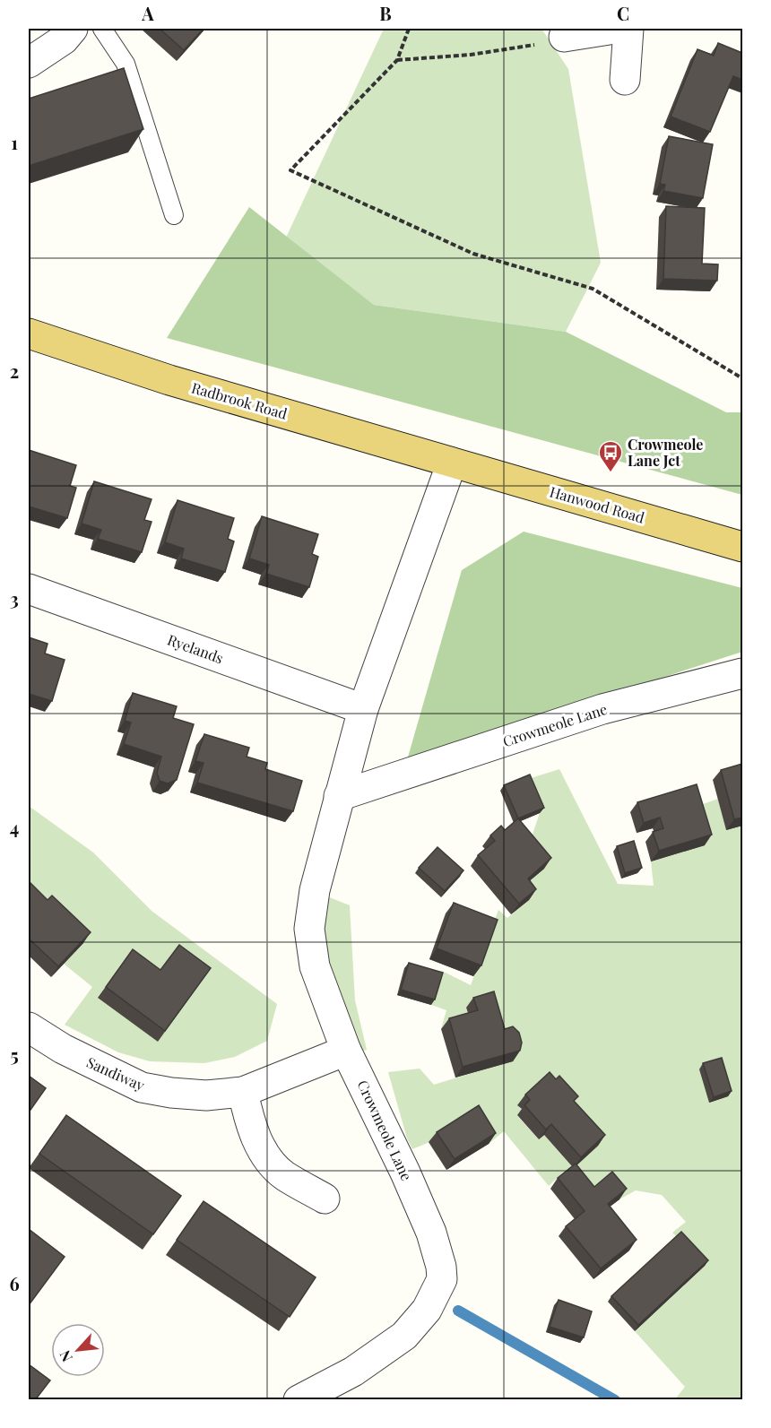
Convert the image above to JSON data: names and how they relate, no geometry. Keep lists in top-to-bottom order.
{
  "streets": {
    "main road": ["Radbrook Road", "Hanwood Road"],
    "street": ["Ryelands", "Crowmeole Lane", "Sandiway"]
  },
  "crossings": [
    ["Radbrook Road", "Hanwood Road"],
    ["Radbrook Road", "Crowmeole Lane"],
    ["Hanwood Road", "Crowmeole Lane"],
    ["Ryelands", "Crowmeole Lane"],
    ["Crowmeole Lane", "Sandiway"]
  ],
  "places": {
    "bus stop": ["Crowmeole Lane Jct"]
  },
  "north": "bottom left",
  "grid": {
    "columns": ["A", "B", "C"],
    "rows": [
      "1",
      "2",
      "3",
      "4",
      "5",
      "6"
    ]
  }
}
